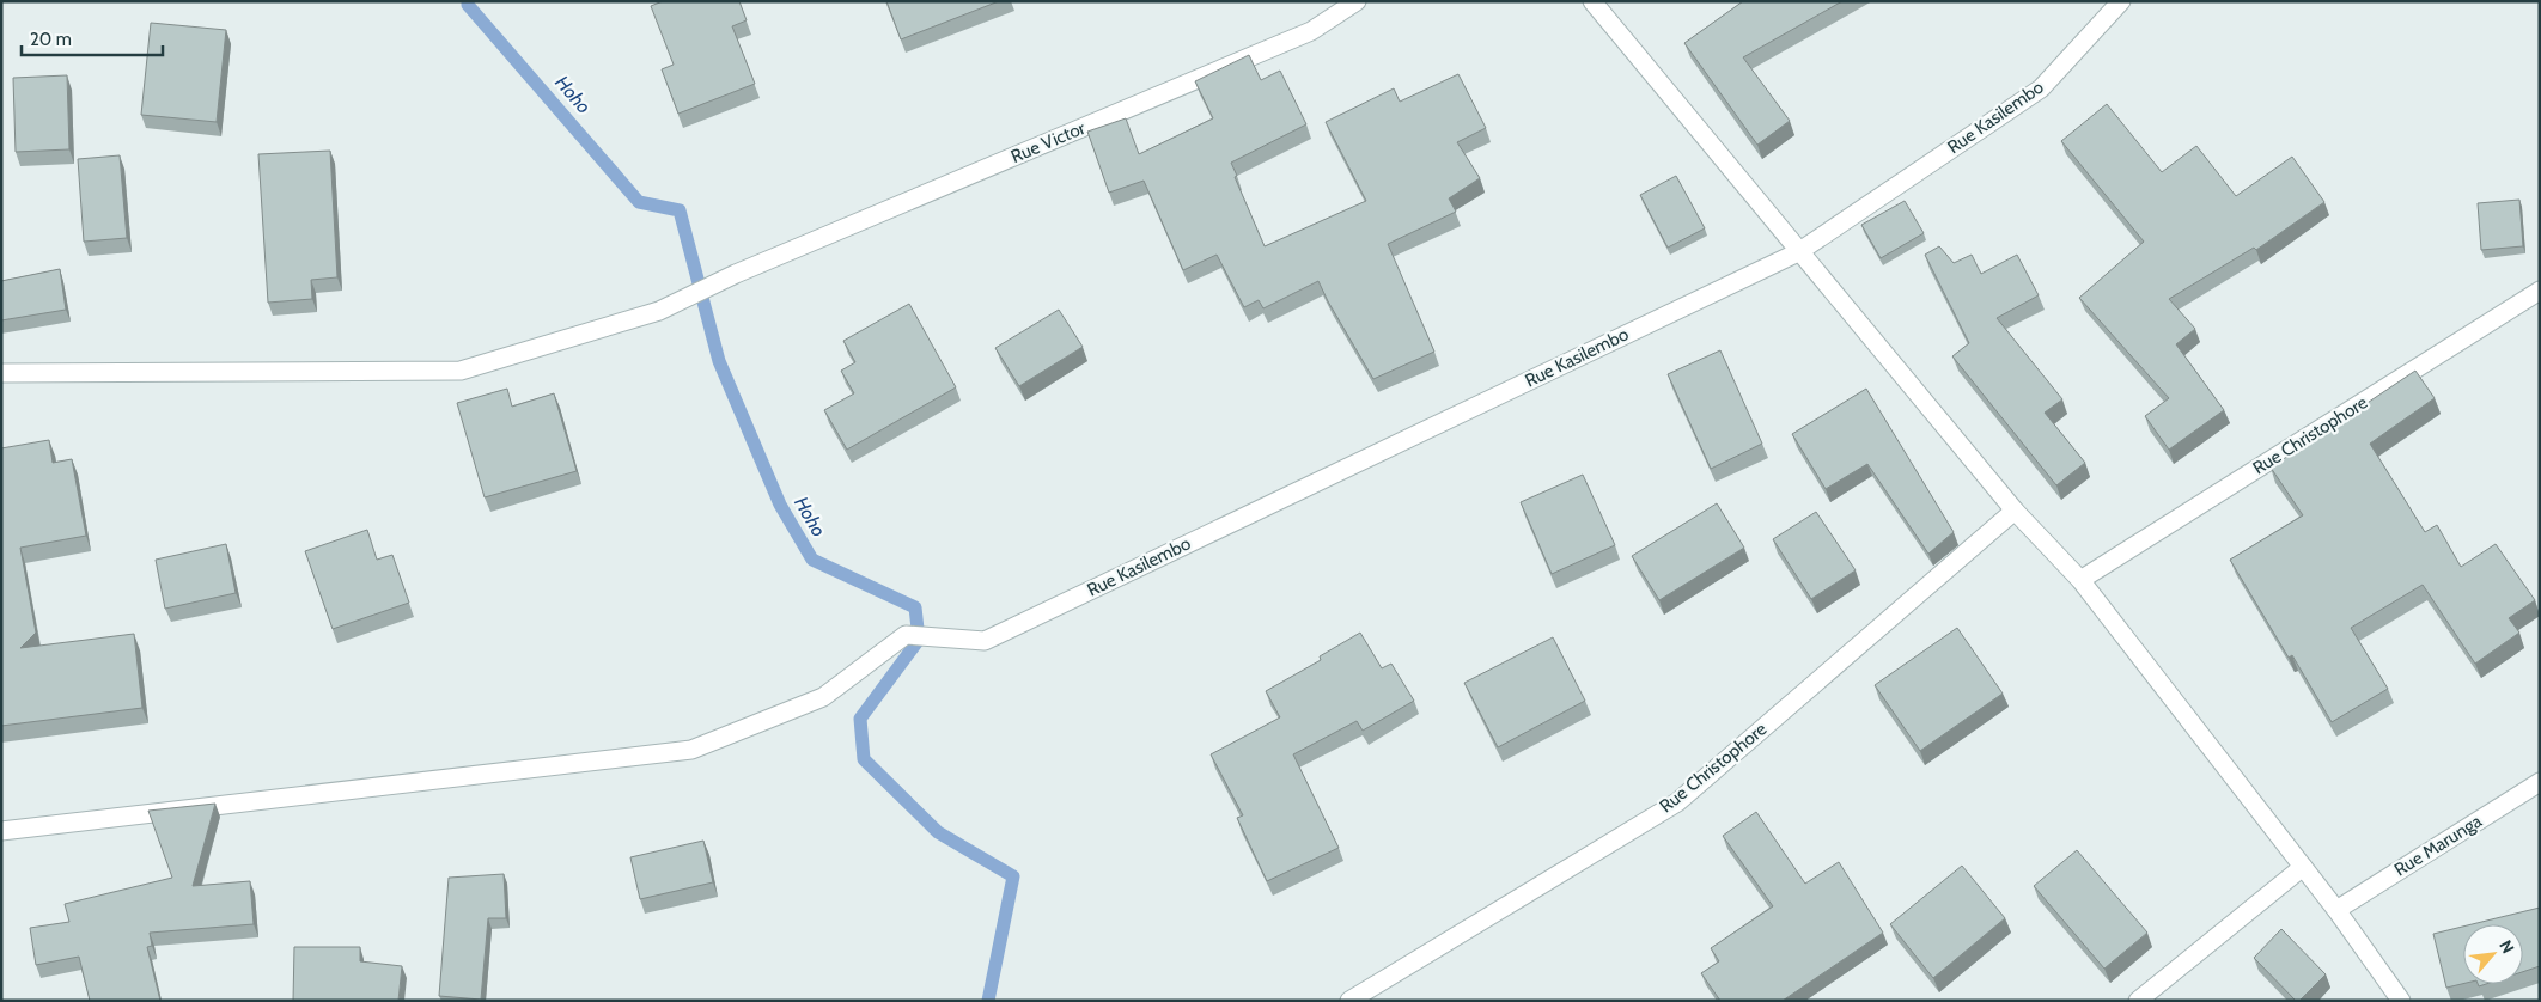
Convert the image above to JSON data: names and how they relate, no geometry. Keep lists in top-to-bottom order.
{
  "streets": {
    "street": [
      "Rue Kasilembo",
      "Rue Victor",
      "Rue Christophore",
      "Rue Marunga"
    ]
  },
  "water": ["Hoho"],
  "scale_bar": "20 m",
  "north": "top right"
}
